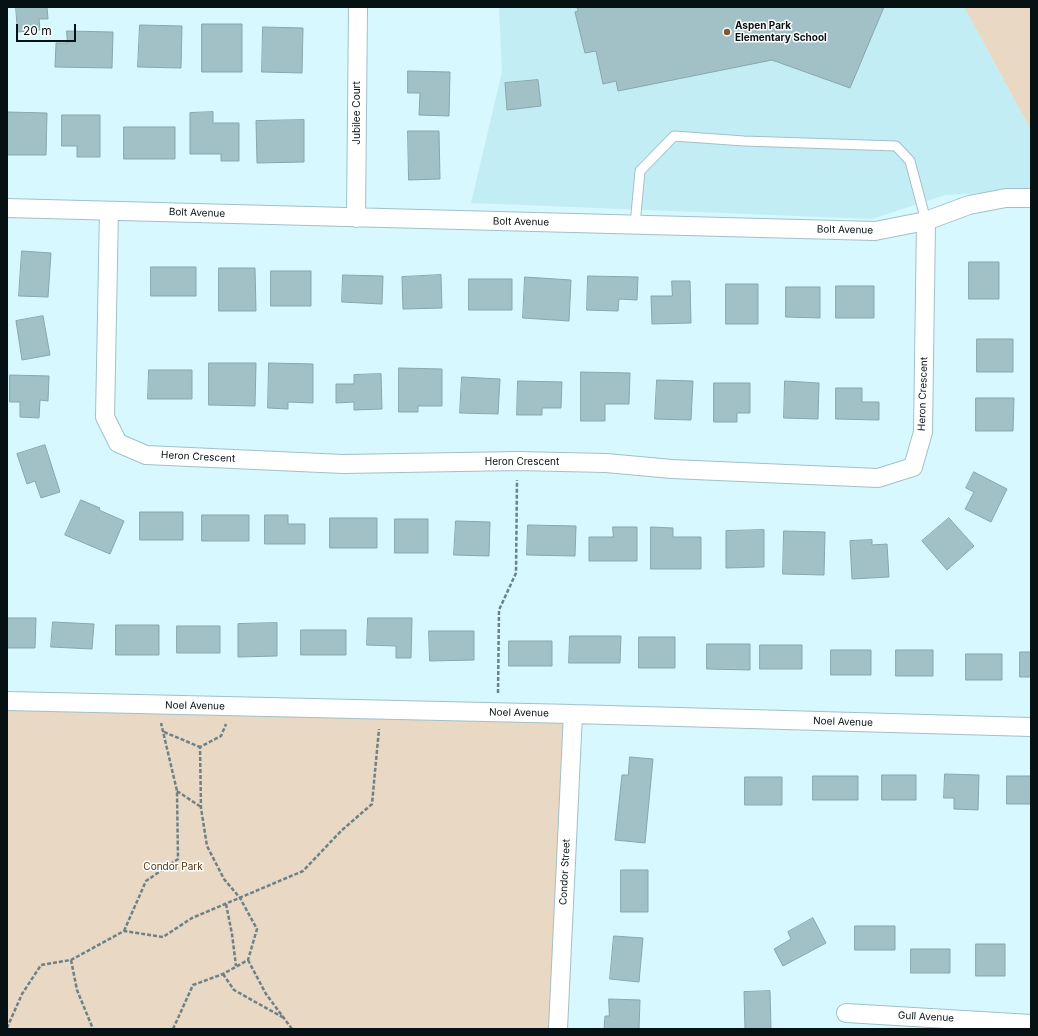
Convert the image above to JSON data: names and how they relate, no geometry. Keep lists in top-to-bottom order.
{
  "streets": {
    "street": [
      "Jubilee Court",
      "Bolt Avenue",
      "Heron Crescent",
      "Noel Avenue",
      "Condor Street",
      "Gull Avenue"
    ]
  },
  "crossings": [
    ["Jubilee Court", "Bolt Avenue"],
    ["Bolt Avenue", "Heron Crescent"],
    ["Noel Avenue", "Condor Street"]
  ],
  "parks": ["Condor Park"],
  "places": ["Aspen Park Elementary School"],
  "scale_bar": "20 m"
}
